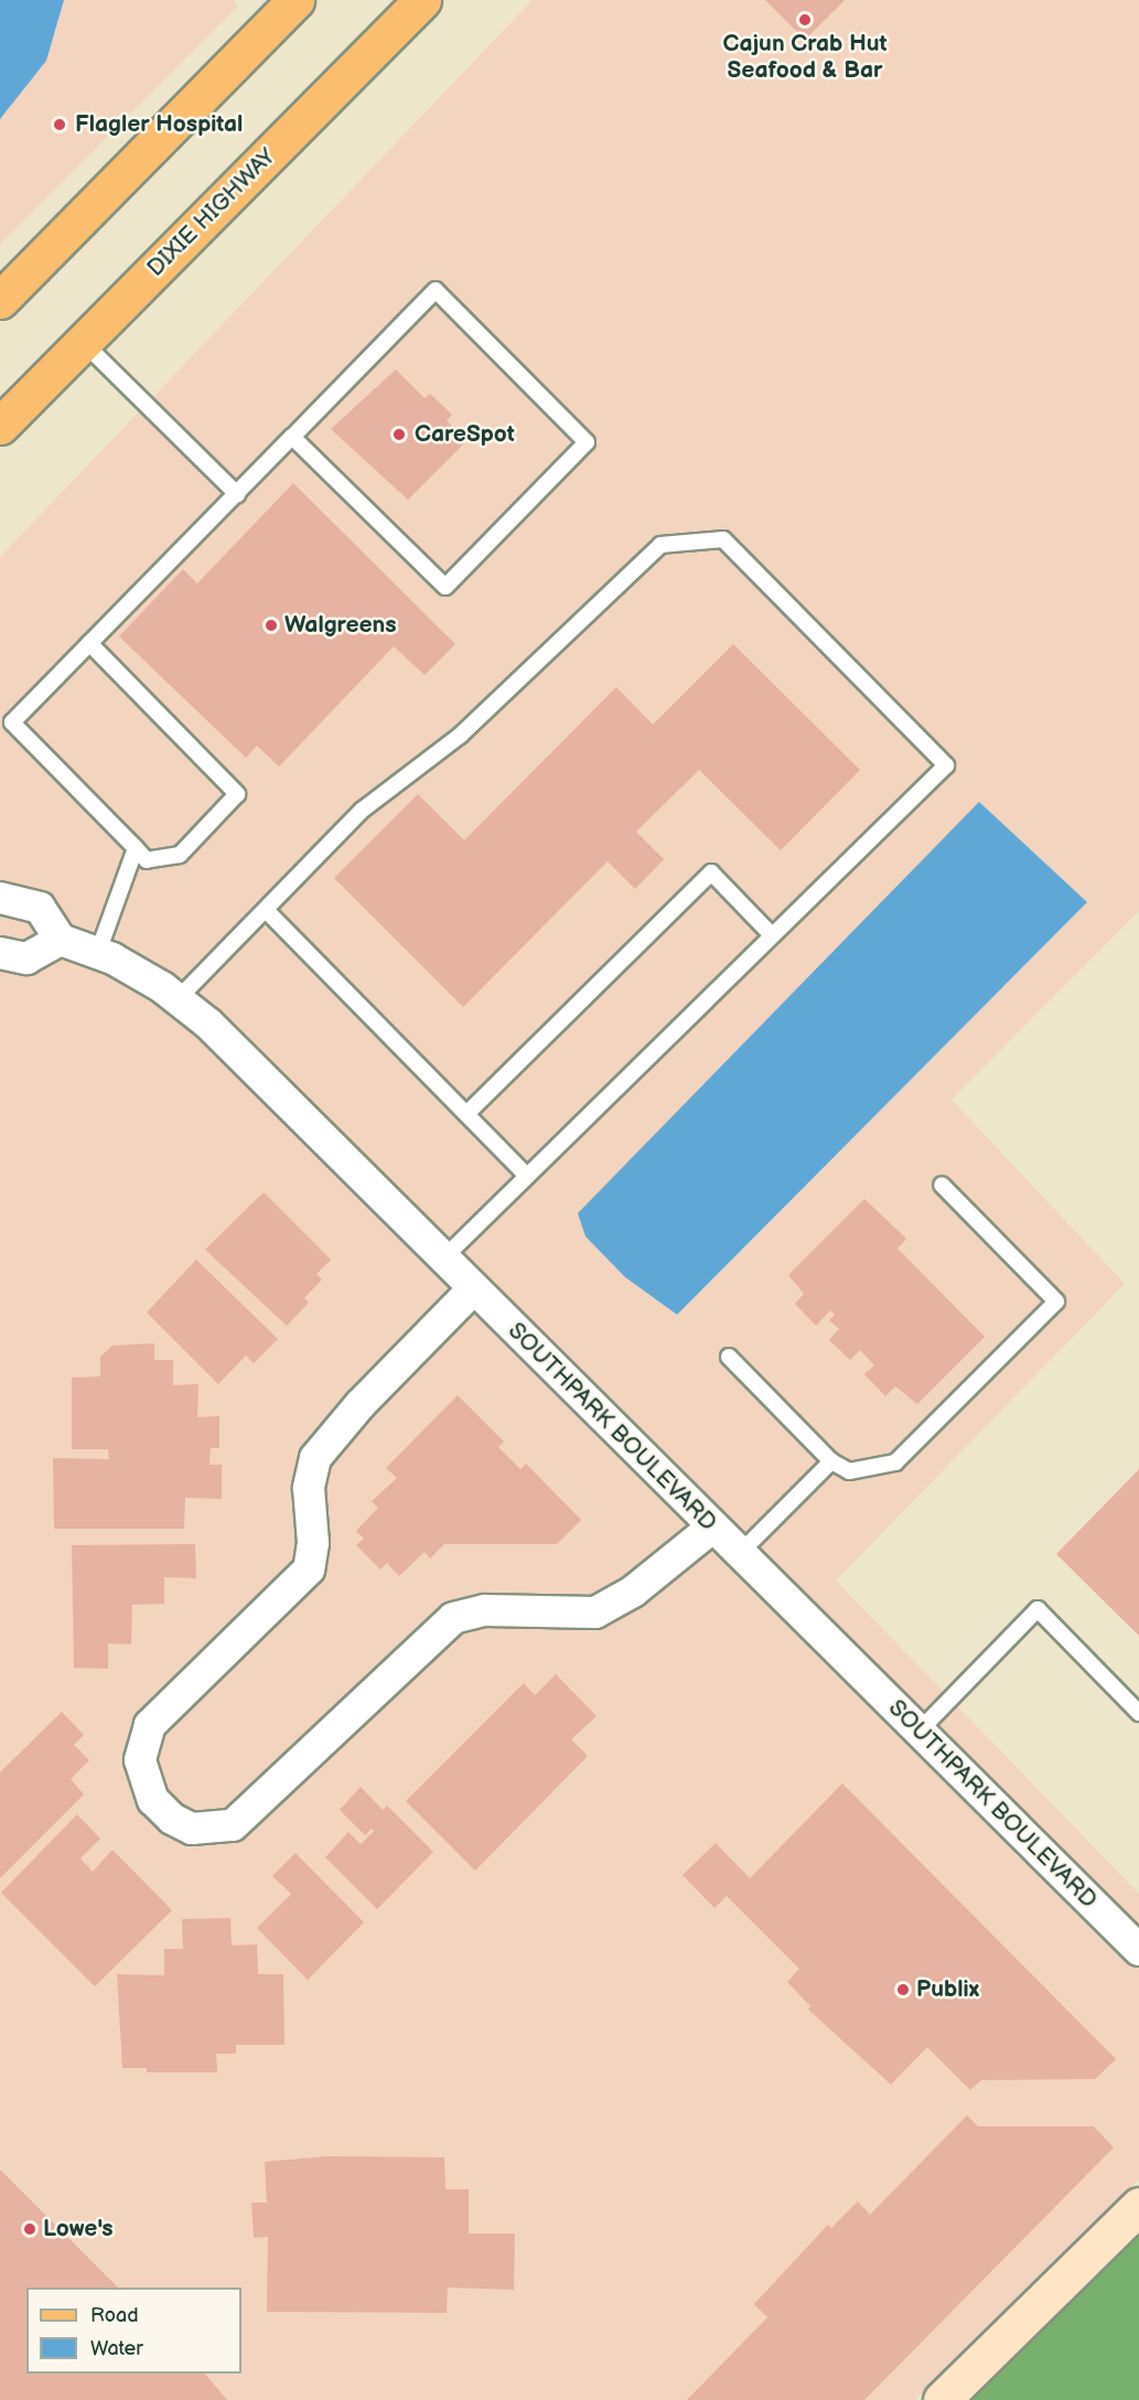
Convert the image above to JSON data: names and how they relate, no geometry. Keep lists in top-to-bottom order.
{
  "streets": {
    "main road": ["DIXIE HIGHWAY"],
    "street": ["SOUTHPARK BOULEVARD"]
  },
  "places": [
    "Cajun Crab Hut Seafood & Bar",
    "Flagler Hospital",
    "CareSpot",
    "Walgreens",
    "Publix",
    "Lowe's"
  ],
  "legend": ["Road", "Water"]
}
